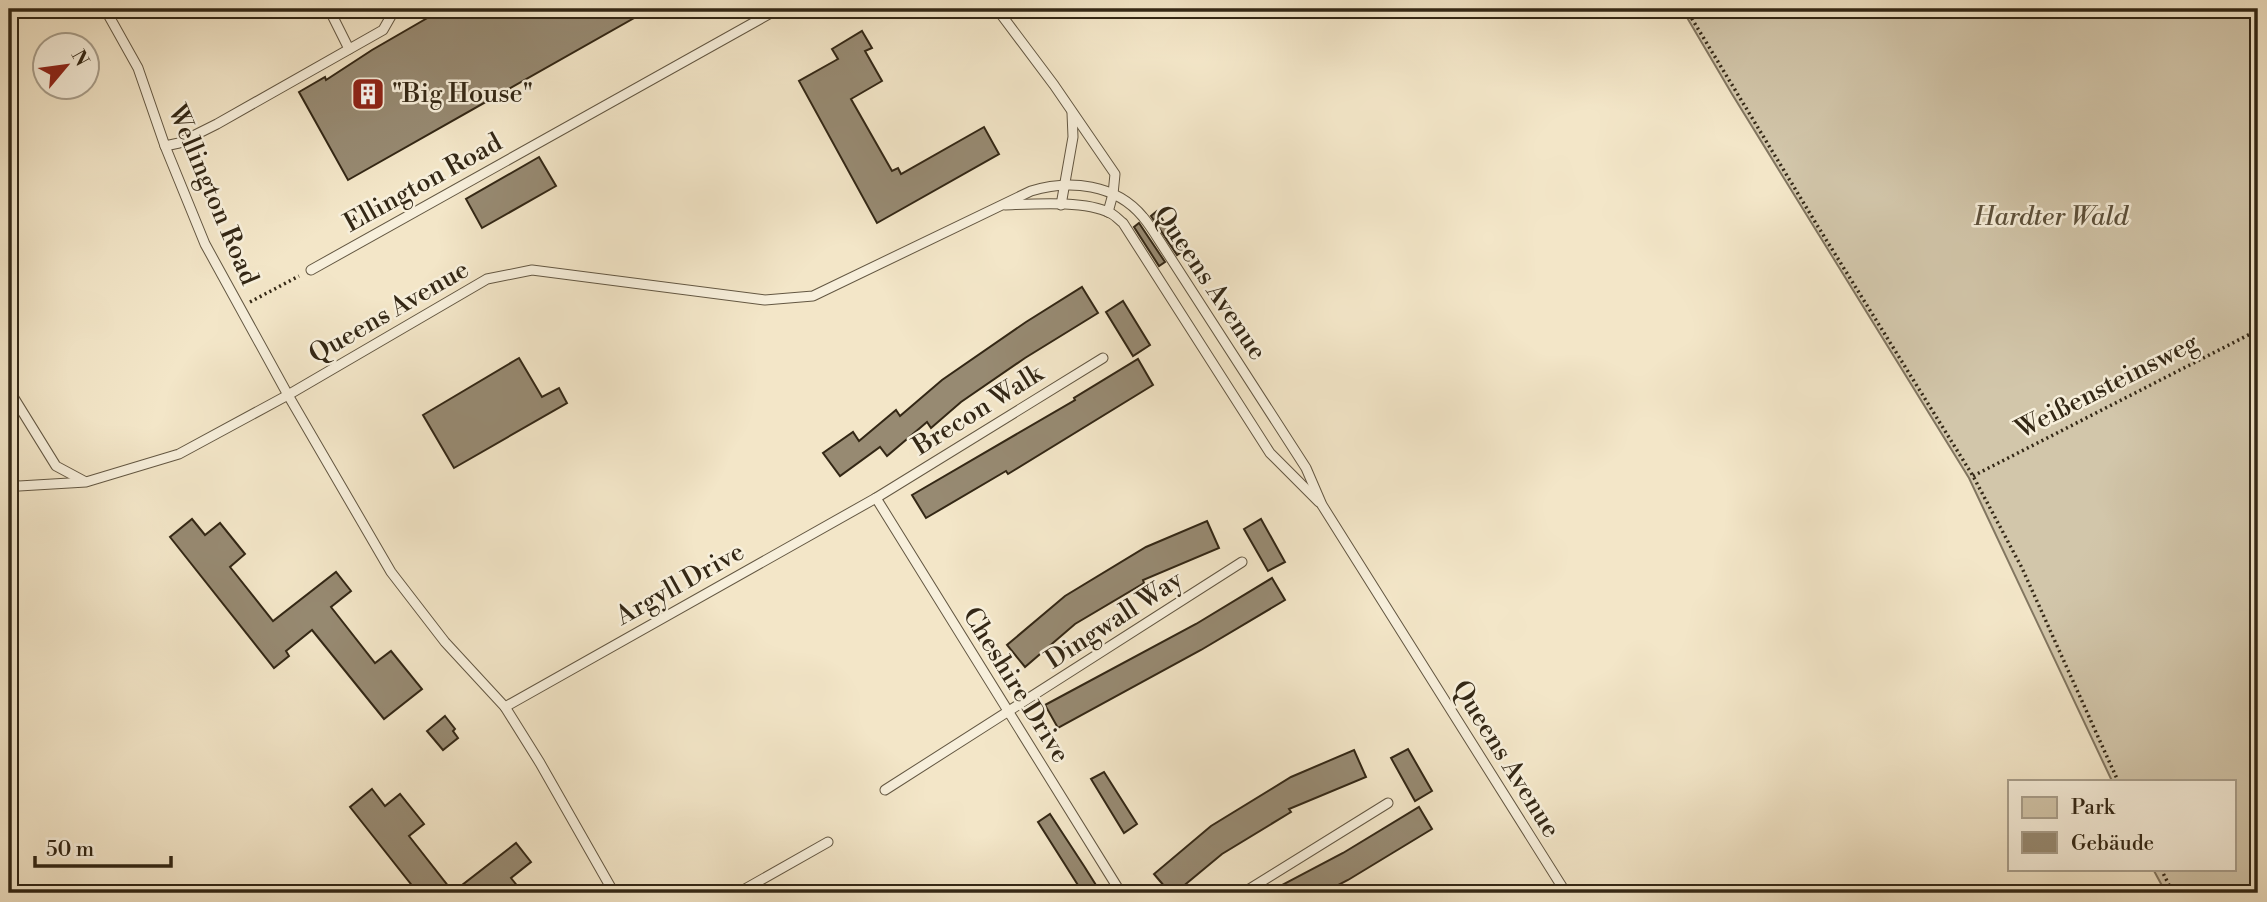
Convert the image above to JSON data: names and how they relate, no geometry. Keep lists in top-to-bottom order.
{
  "streets": {
    "lane": [
      "Ellington Road",
      "Wellington Road",
      "Queens Avenue",
      "Brecon Walk",
      "Argyll Drive",
      "Dingwall Way",
      "Cheshire Drive"
    ],
    "path": ["Weißensteinsweg"]
  },
  "crossings": [
    ["Wellington Road", "Queens Avenue"],
    ["Wellington Road", "Argyll Drive"],
    ["Brecon Walk", "Argyll Drive"],
    ["Brecon Walk", "Cheshire Drive"],
    ["Argyll Drive", "Cheshire Drive"],
    ["Dingwall Way", "Cheshire Drive"]
  ],
  "parks": ["Hardter Wald"],
  "places": {
    "building": ["\"Big House\""]
  },
  "legend": ["Park", "Gebäude"],
  "scale_bar": "50 m",
  "north": "top right"
}
